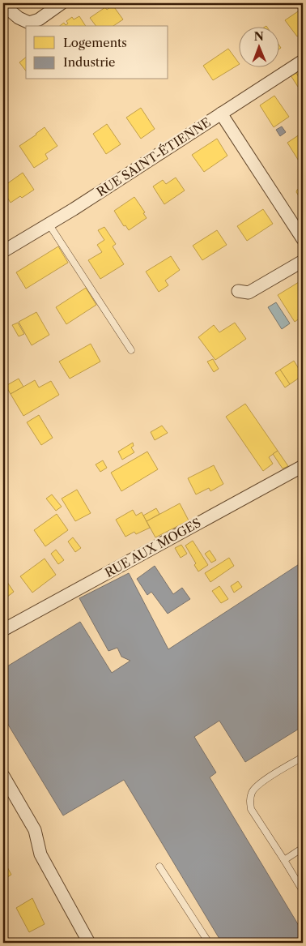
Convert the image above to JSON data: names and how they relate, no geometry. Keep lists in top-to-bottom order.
{
  "streets": {
    "street": ["RUE SAINT-ÉTIENNE", "RUE AUX MOGES"]
  },
  "legend": ["Logements", "Industrie"],
  "north": "top"
}
